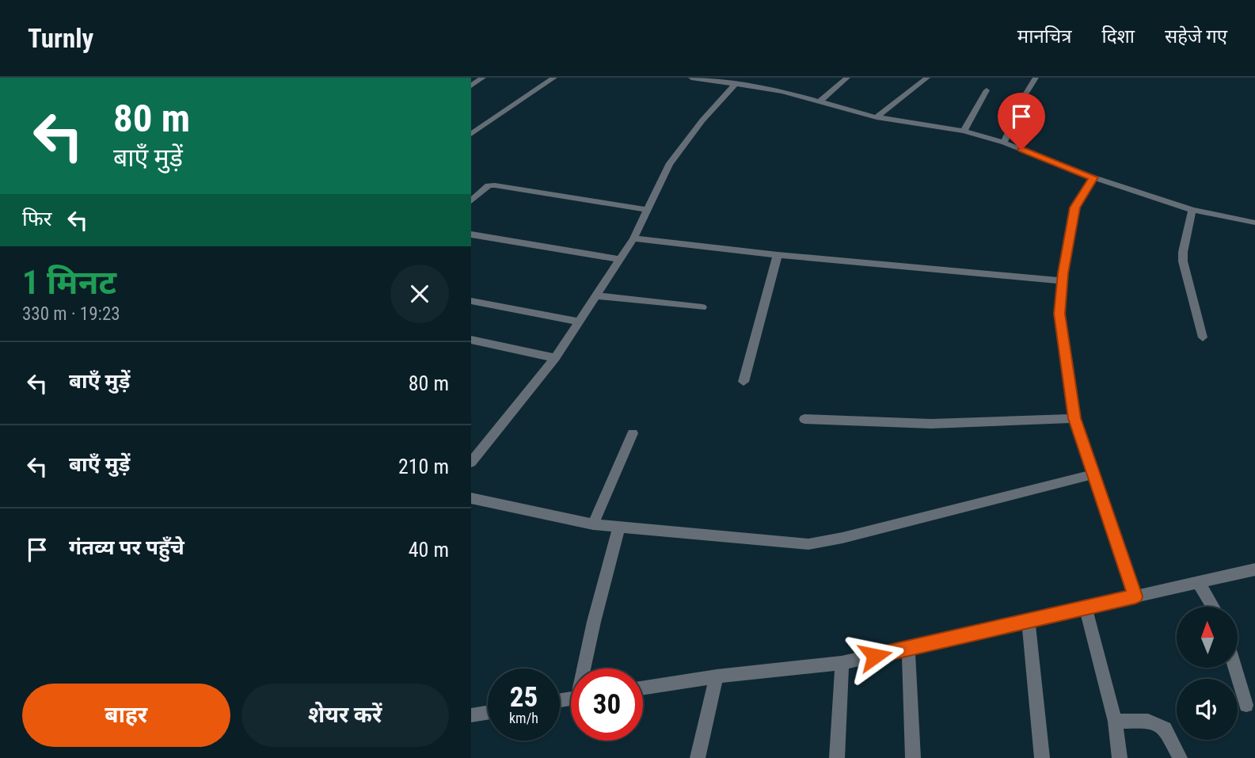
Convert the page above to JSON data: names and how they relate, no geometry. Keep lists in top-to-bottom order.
{
  "north": "top",
  "page": {
    "header": "Turnly",
    "nav": ["मानचित्र", "दिशा", "सहेजे गए"],
    "turn": ["80 m", "बाएँ मुड़ें"],
    "then": "फिर",
    "heading": ["1 मिनट", "330 m · 19:23"],
    "list": [
      {
        "name": "बाएँ मुड़ें",
        "value": "80 m"
      },
      {
        "name": "बाएँ मुड़ें",
        "value": "210 m"
      },
      {
        "name": "गंतव्य पर पहुँचे",
        "value": "40 m"
      }
    ],
    "speed": "25 km/h",
    "limit": "30",
    "buttons": ["बाहर", "शेयर करें"]
  }
}
